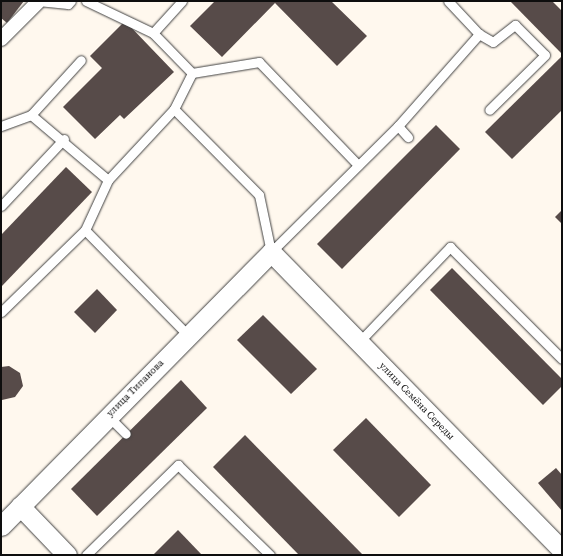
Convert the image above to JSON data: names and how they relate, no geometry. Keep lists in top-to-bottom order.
{
  "streets": {
    "street": ["улица Типанова", "улица Семёна Середы"]
  },
  "crossings": [
    ["улица Типанова", "улица Семёна Середы"]
  ]
}
